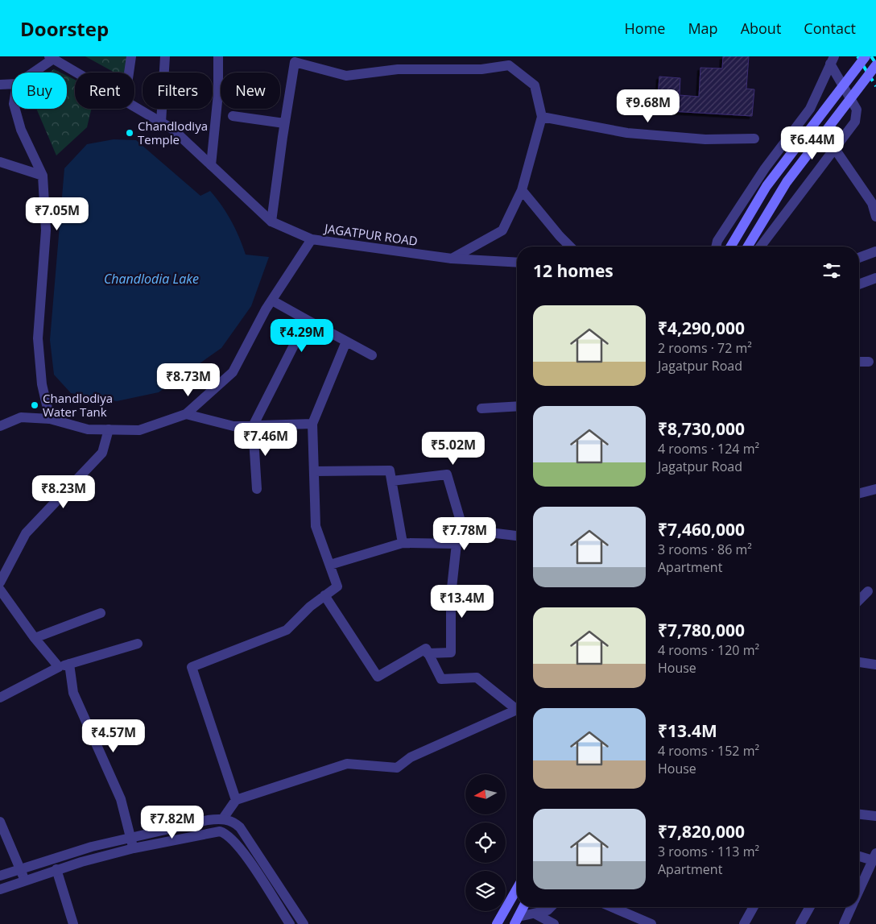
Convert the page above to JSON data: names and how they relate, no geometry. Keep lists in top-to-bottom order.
{
  "streets": {
    "street": ["JAGATPUR ROAD"]
  },
  "water": ["Chandlodia Lake"],
  "places": ["Chandlodiya Temple", "Chandlodiya Water Tank"],
  "north": "left",
  "page": {
    "header": "Doorstep",
    "nav": [
      "Home",
      "Map",
      "About",
      "Contact"
    ],
    "chip": [
      "Buy",
      "Rent",
      "Filters",
      "New"
    ],
    "price": [
      "₹9.68M",
      "₹6.44M",
      "₹7.05M",
      "₹4.29M",
      "₹8.73M",
      "₹7.46M",
      "₹5.02M",
      "₹8.23M",
      "₹7.78M",
      "₹13.4M",
      "₹4.57M",
      "₹7.82M"
    ],
    "heading": "12 homes",
    "list": [
      {
        "name": "₹4,290,000",
        "note": "2 rooms · 72 m² · Jagatpur Road"
      },
      {
        "name": "₹8,730,000",
        "note": "4 rooms · 124 m² · Jagatpur Road"
      },
      {
        "name": "₹7,460,000",
        "note": "3 rooms · 86 m² · Apartment"
      },
      {
        "name": "₹7,780,000",
        "note": "4 rooms · 120 m² · House"
      },
      {
        "name": "₹13.4M",
        "note": "4 rooms · 152 m² · House"
      },
      {
        "name": "₹7,820,000",
        "note": "3 rooms · 113 m² · Apartment"
      }
    ]
  }
}
